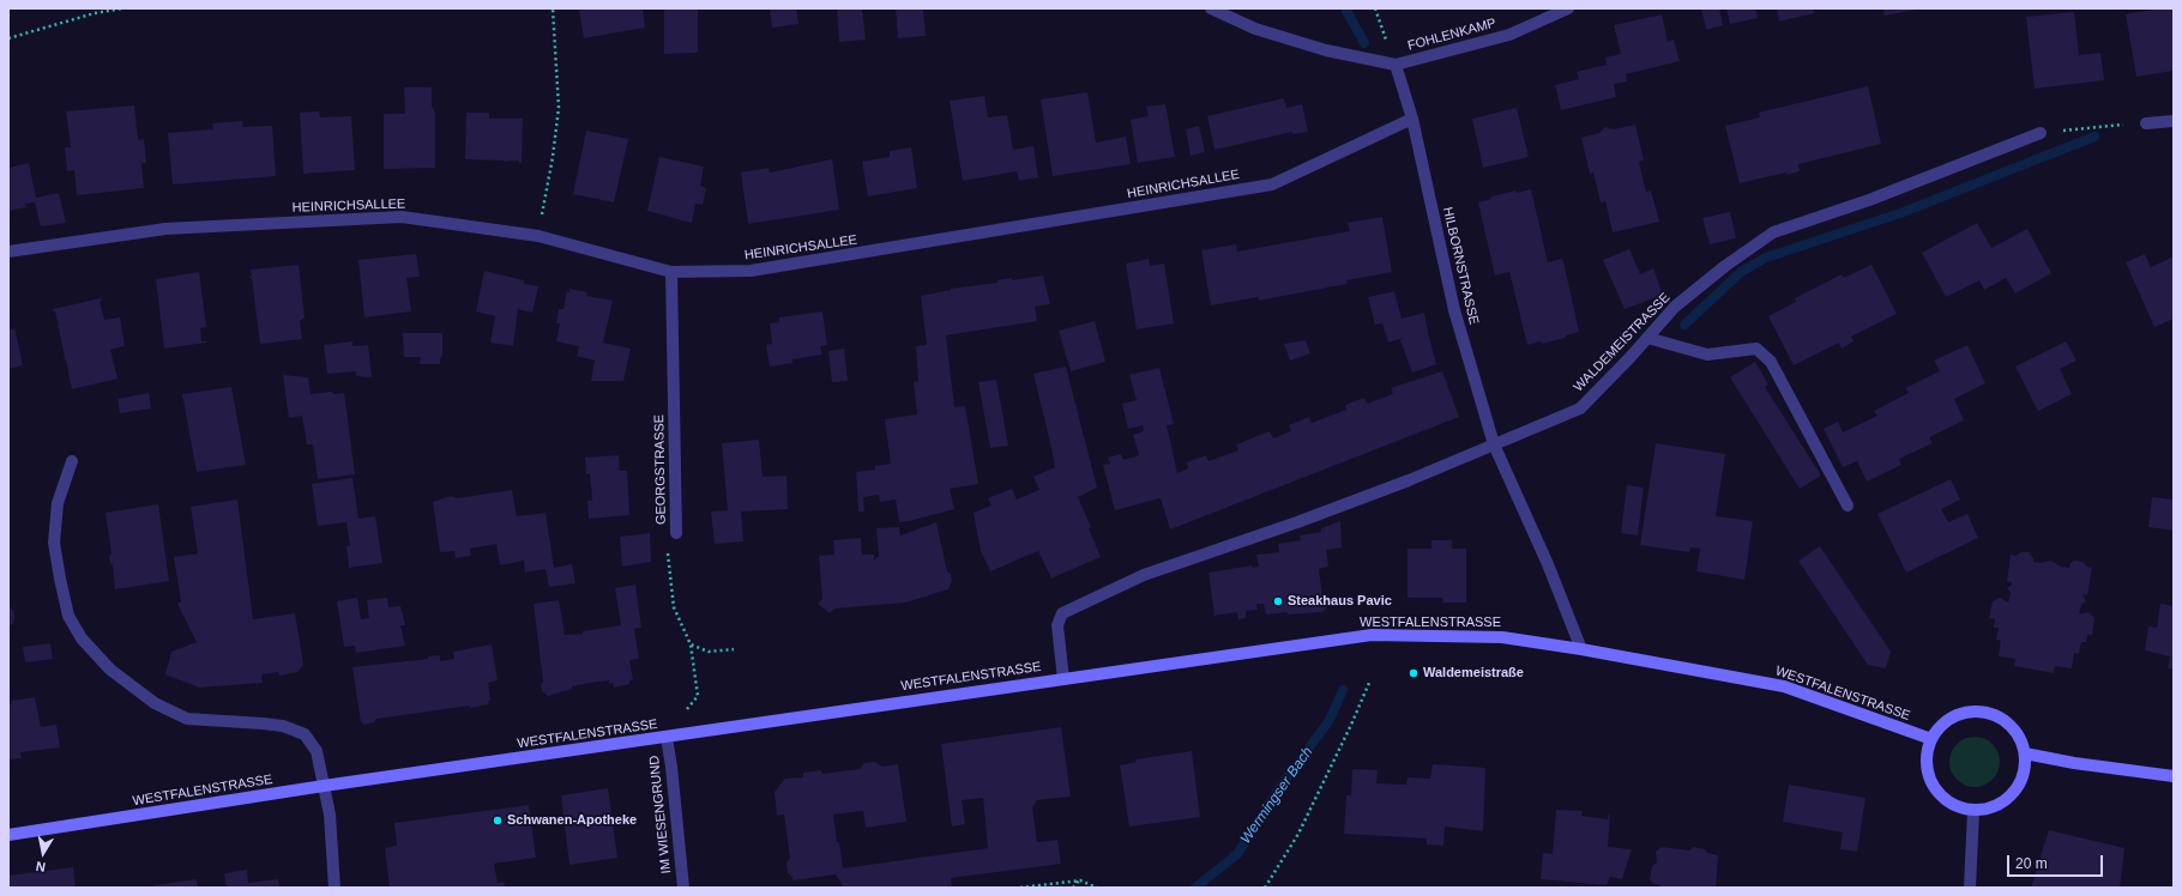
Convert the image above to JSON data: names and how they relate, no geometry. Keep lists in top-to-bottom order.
{
  "streets": {
    "main road": ["WESTFALENSTRASSE"],
    "street": [
      "FOHLENKAMP",
      "HEINRICHSALLEE",
      "HILBORNSTRASSE",
      "WALDEMEISTRASSE",
      "GEORGSTRASSE",
      "IM WIESENGRUND"
    ]
  },
  "crossings": [
    ["FOHLENKAMP", "HILBORNSTRASSE"],
    ["HEINRICHSALLEE", "HILBORNSTRASSE"],
    ["HEINRICHSALLEE", "GEORGSTRASSE"],
    ["HILBORNSTRASSE", "WALDEMEISTRASSE"],
    ["HILBORNSTRASSE", "WESTFALENSTRASSE"],
    ["WALDEMEISTRASSE", "WESTFALENSTRASSE"],
    ["WESTFALENSTRASSE", "IM WIESENGRUND"]
  ],
  "water": ["Wermingser Bach"],
  "places": ["Steakhaus Pavic", "Waldemeistraße", "Schwanen-Apotheke"],
  "scale_bar": "20 m",
  "north": "bottom"
}
